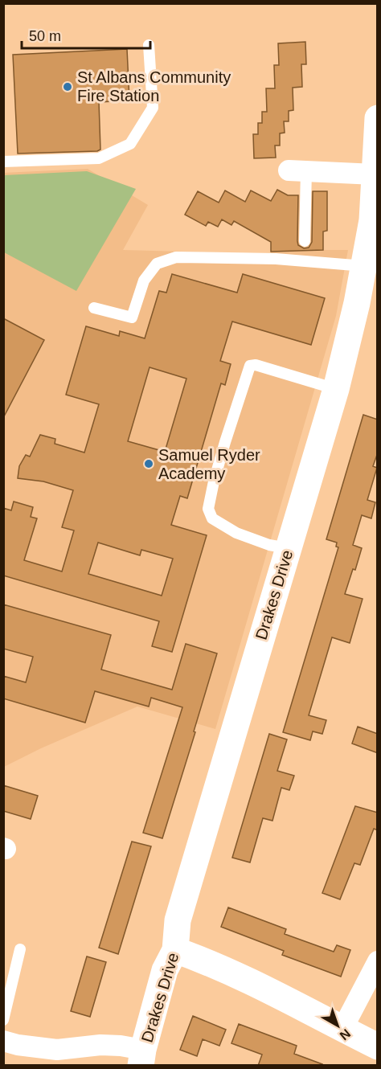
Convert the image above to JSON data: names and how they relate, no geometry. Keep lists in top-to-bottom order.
{
  "streets": {
    "street": ["Drakes Drive"]
  },
  "places": ["St Albans Community Fire Station", "Samuel Ryder Academy"],
  "scale_bar": "50 m",
  "north": "bottom right"
}
